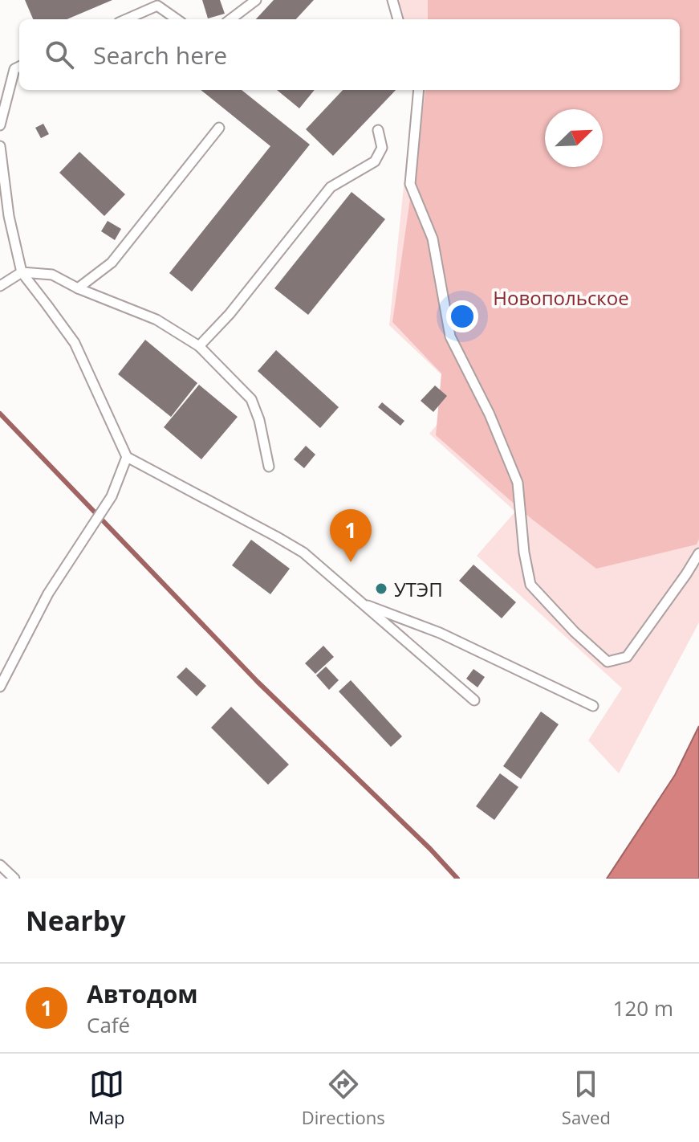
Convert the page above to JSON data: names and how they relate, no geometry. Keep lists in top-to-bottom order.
{
  "parks": ["Новопольское"],
  "places": ["УТЭП"],
  "north": "top right",
  "page": {
    "search": "Search here",
    "pins": "1",
    "heading": "Nearby",
    "list": [
      {
        "mark": "1",
        "name": "Автодом",
        "note": "Café",
        "value": "120 m"
      }
    ],
    "nav": ["Map", "Directions", "Saved"]
  }
}
